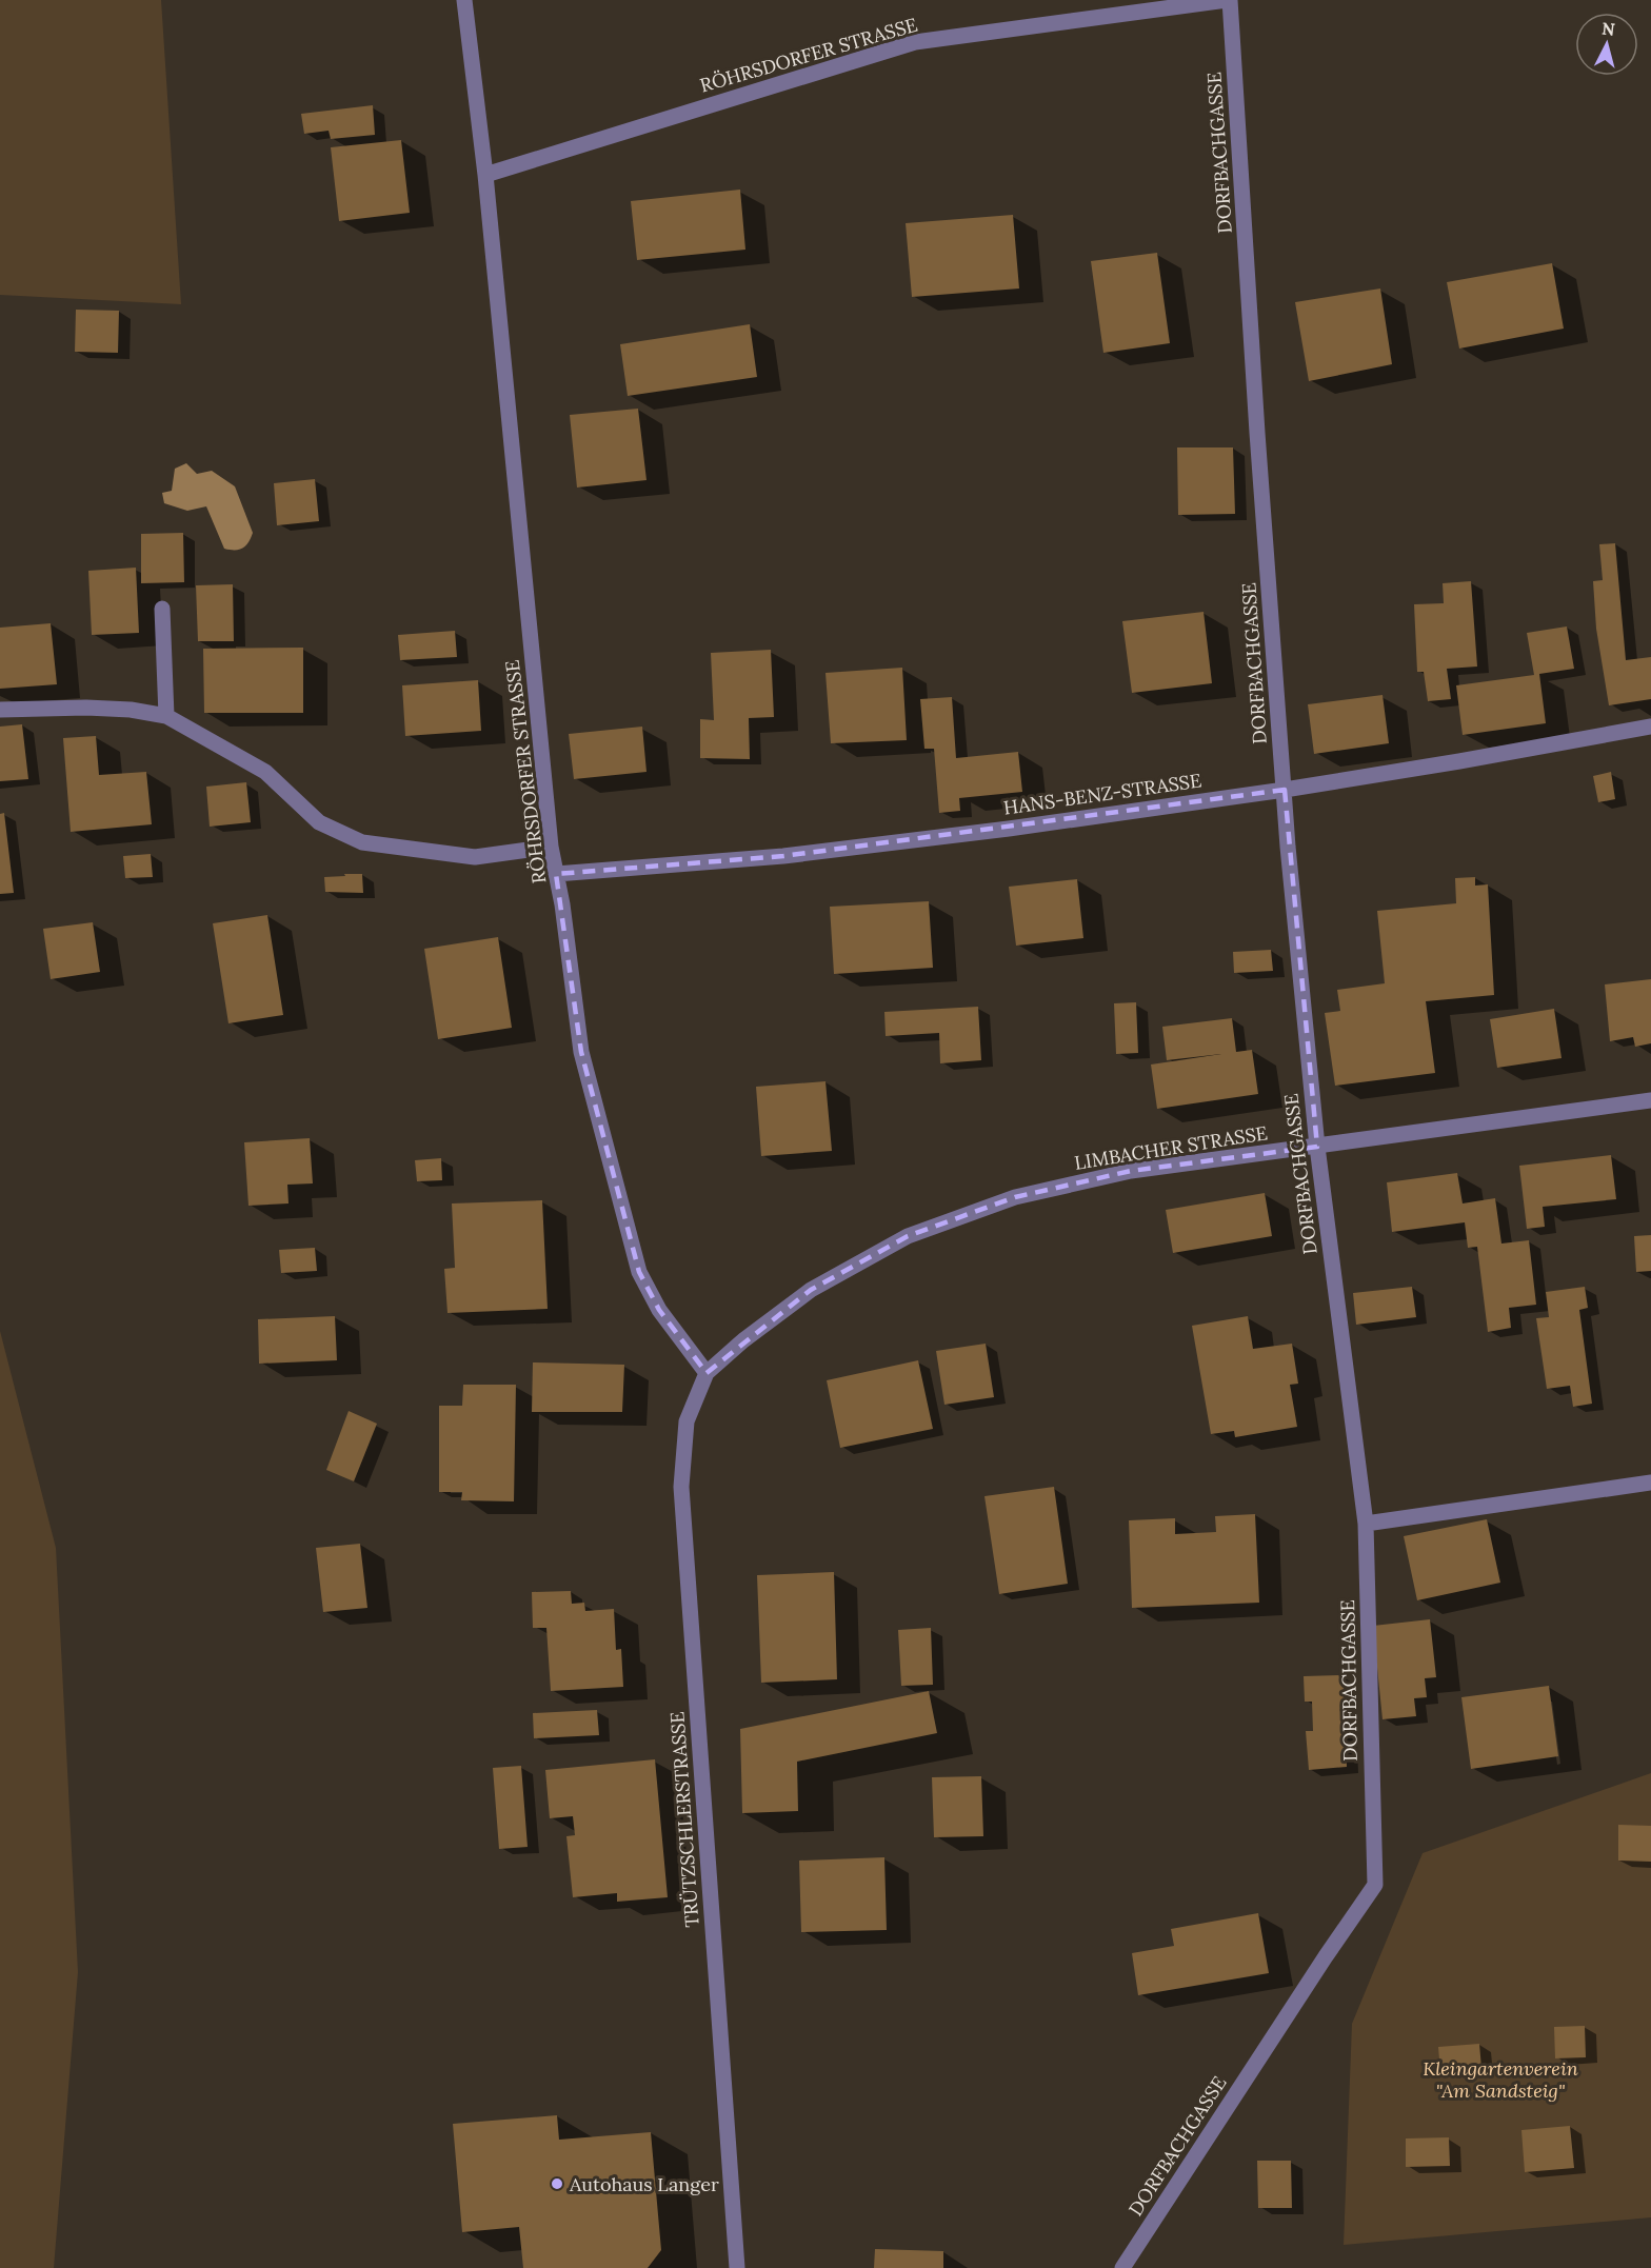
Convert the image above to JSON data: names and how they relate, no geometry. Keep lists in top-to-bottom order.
{
  "streets": {
    "street": [
      "RÖHRSDORFER STRASSE",
      "DORFBACHGASSE",
      "HANS-BENZ-STRASSE",
      "LIMBACHER STRASSE",
      "TRÜTZSCHLERSTRASSE"
    ]
  },
  "crossings": [
    ["RÖHRSDORFER STRASSE", "DORFBACHGASSE"],
    ["RÖHRSDORFER STRASSE", "HANS-BENZ-STRASSE"],
    ["RÖHRSDORFER STRASSE", "LIMBACHER STRASSE"],
    ["RÖHRSDORFER STRASSE", "TRÜTZSCHLERSTRASSE"],
    ["DORFBACHGASSE", "HANS-BENZ-STRASSE"],
    ["DORFBACHGASSE", "LIMBACHER STRASSE"],
    ["LIMBACHER STRASSE", "TRÜTZSCHLERSTRASSE"]
  ],
  "parks": ["Kleingartenverein \"Am Sandsteig\""],
  "places": ["Autohaus Langer"],
  "north": "top"
}
